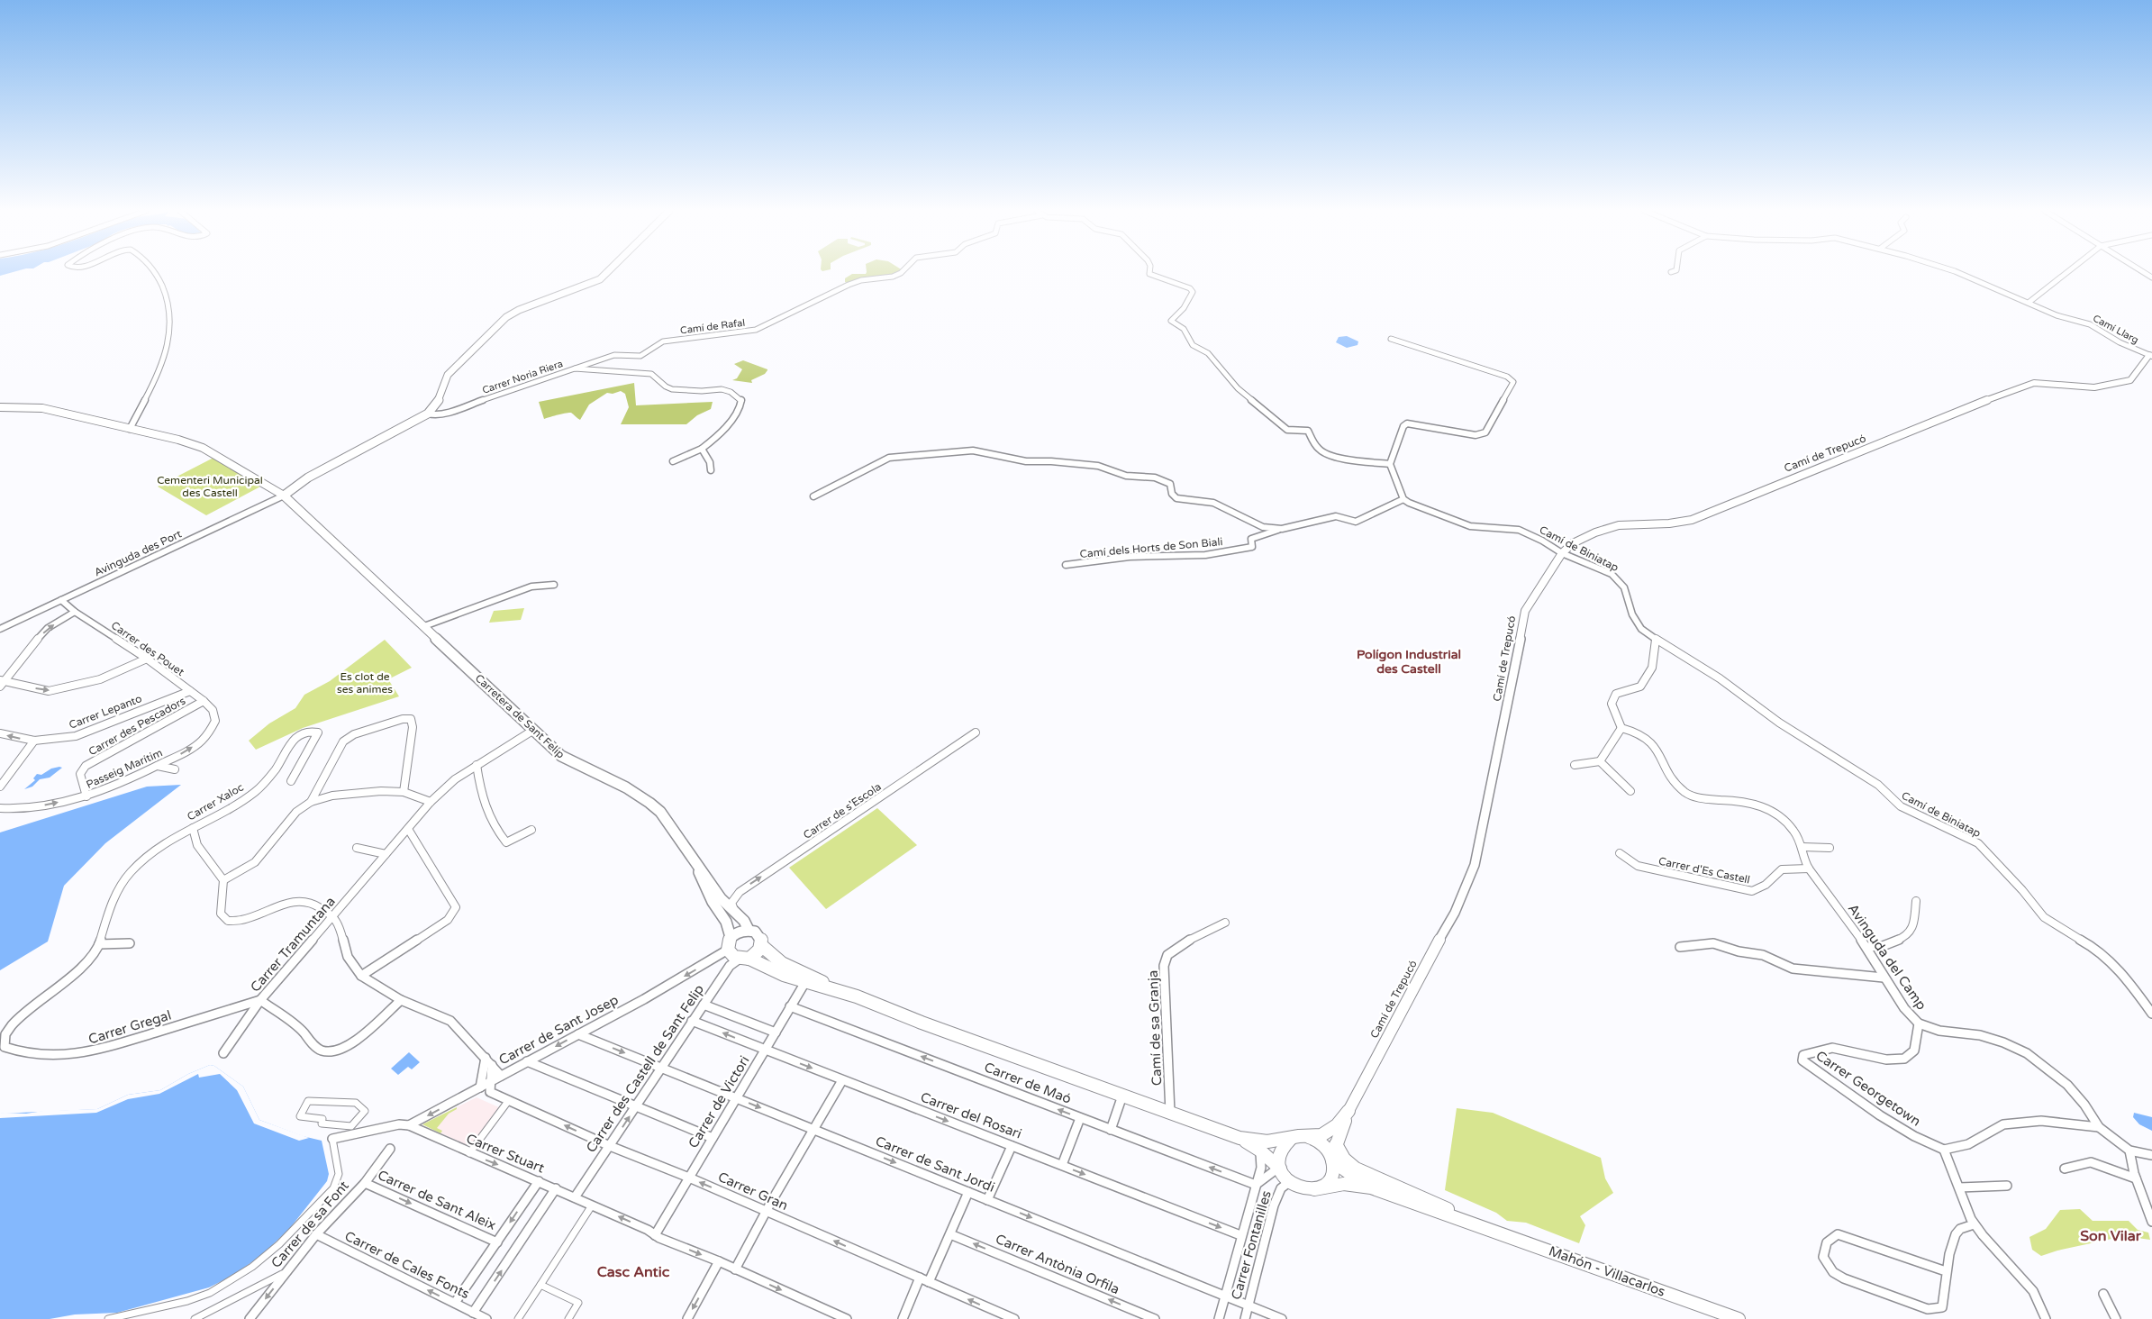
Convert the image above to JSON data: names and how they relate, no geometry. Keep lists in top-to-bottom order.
{
  "streets": {
    "main road": ["Carretera de Sant Felip", "Mahón - Villacarlos"],
    "street": [
      "Camí de Rafal",
      "Camí Llarg",
      "Carrer Noria Riera",
      "Camí de Trepucó",
      "Camí dels Horts de Son Biali",
      "Camí de Biniatap",
      "Avinguda des Port",
      "Carrer des Pouet",
      "Carrer Lepanto",
      "Carrer des Pescadors",
      "Passeig Marítim",
      "Carrer Xaloc",
      "Carrer de s'Escola",
      "Carrer d'Es Castell",
      "Carrer Tramuntana",
      "Avinguda del Camp",
      "Carrer Gregal",
      "Camí de sa Granja",
      "Carrer de Sant Josep",
      "Carrer des Castell de Sant Felip",
      "Carrer de Maó",
      "Carrer Georgetown",
      "Carrer de Victori",
      "Carrer del Rosari",
      "Carrer Stuart",
      "Carrer de Sant Jordi",
      "Carrer Gran",
      "Carrer de Sant Aleix",
      "Carrer de sa Font",
      "Carrer Fontanilles",
      "Carrer Antònia Orfila",
      "Carrer de Cales Fonts"
    ]
  },
  "crossings": [
    ["Camí de Rafal", "Carrer Noria Riera"],
    ["Camí Llarg", "Camí de Trepucó"],
    ["Camí de Trepucó", "Camí de Biniatap"],
    ["Avinguda des Port", "Carrer des Pouet"],
    ["Avinguda des Port", "Carretera de Sant Felip"],
    ["Carrer des Pouet", "Carrer Lepanto"],
    ["Carrer des Pouet", "Carrer des Pescadors"],
    ["Carrer des Pouet", "Passeig Marítim"],
    ["Carretera de Sant Felip", "Carrer de s'Escola"],
    ["Carretera de Sant Felip", "Carrer Tramuntana"],
    ["Carretera de Sant Felip", "Carrer de Sant Josep"],
    ["Carretera de Sant Felip", "Carrer des Castell de Sant Felip"],
    ["Carrer des Pescadors", "Passeig Marítim"],
    ["Carrer Xaloc", "Carrer Gregal"],
    ["Carrer d'Es Castell", "Avinguda del Camp"],
    ["Carrer Tramuntana", "Carrer Gregal"],
    ["Avinguda del Camp", "Carrer Georgetown"],
    ["Carrer de Sant Josep", "Carrer des Castell de Sant Felip"],
    ["Carrer de Sant Josep", "Carrer Stuart"],
    ["Carrer de Sant Josep", "Carrer de Sant Jordi"],
    ["Carrer de Sant Josep", "Carrer Gran"],
    ["Carrer des Castell de Sant Felip", "Carrer del Rosari"],
    ["Carrer des Castell de Sant Felip", "Carrer Stuart"],
    ["Carrer des Castell de Sant Felip", "Carrer de Sant Jordi"],
    ["Carrer des Castell de Sant Felip", "Carrer Gran"],
    ["Carrer de Maó", "Carrer de Victori"],
    ["Carrer de Maó", "Carrer Fontanilles"],
    ["Carrer de Victori", "Carrer del Rosari"],
    ["Carrer de Victori", "Carrer Stuart"],
    ["Carrer de Victori", "Carrer de Sant Jordi"],
    ["Carrer de Victori", "Carrer Gran"],
    ["Carrer del Rosari", "Carrer Fontanilles"],
    ["Carrer de Sant Jordi", "Carrer Fontanilles"],
    ["Carrer de Sant Aleix", "Carrer de sa Font"],
    ["Carrer de sa Font", "Carrer de Cales Fonts"],
    ["Carrer Fontanilles", "Mahón - Villacarlos"]
  ],
  "one_way": [
    "Passeig Marítim",
    "Carrer de s'Escola",
    "Carrer de Sant Josep",
    "Carrer de Maó",
    "Carrer de Sant Jordi",
    "Carrer Gran",
    "Carrer de Sant Aleix",
    "Carrer Antònia Orfila",
    "Carrer de Cales Fonts"
  ],
  "districts": ["Polígon Industrial des Castell", "Son Vilar", "Casc Antic"],
  "parks": ["Cementeri Municipal des Castell", "Es clot de ses animes"]
}
